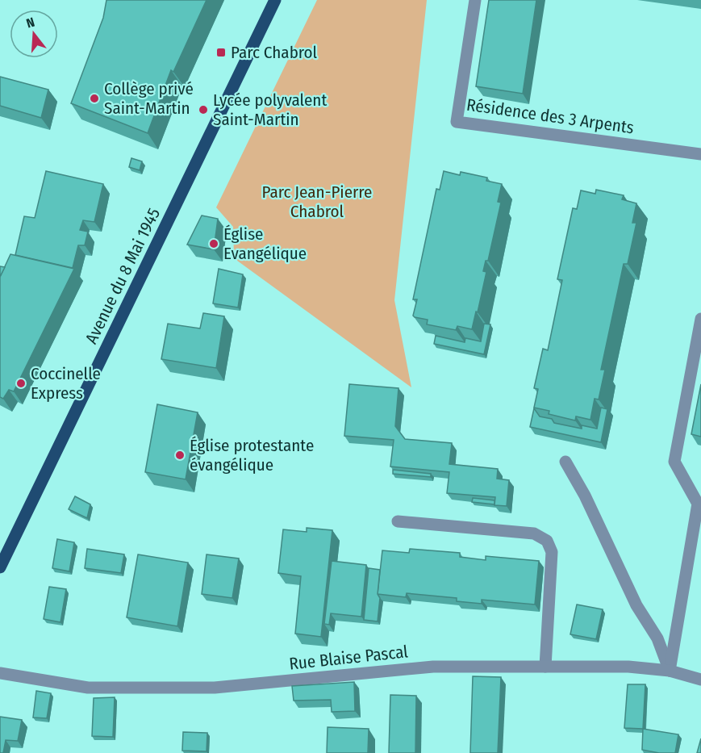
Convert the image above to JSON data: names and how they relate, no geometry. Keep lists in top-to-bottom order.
{
  "streets": {
    "main road": ["Avenue du 8 Mai 1945"],
    "street": ["Résidence des 3 Arpents", "Rue Blaise Pascal"]
  },
  "parks": ["Parc Jean-Pierre Chabrol"],
  "places": {
    "transit": ["Parc Chabrol"],
    "other": [
      "Collège privé Saint-Martin",
      "Lycée polyvalent Saint-Martin",
      "Église Evangélique",
      "Coccinelle Express",
      "Église protestante évangélique"
    ]
  },
  "north": "top"
}
